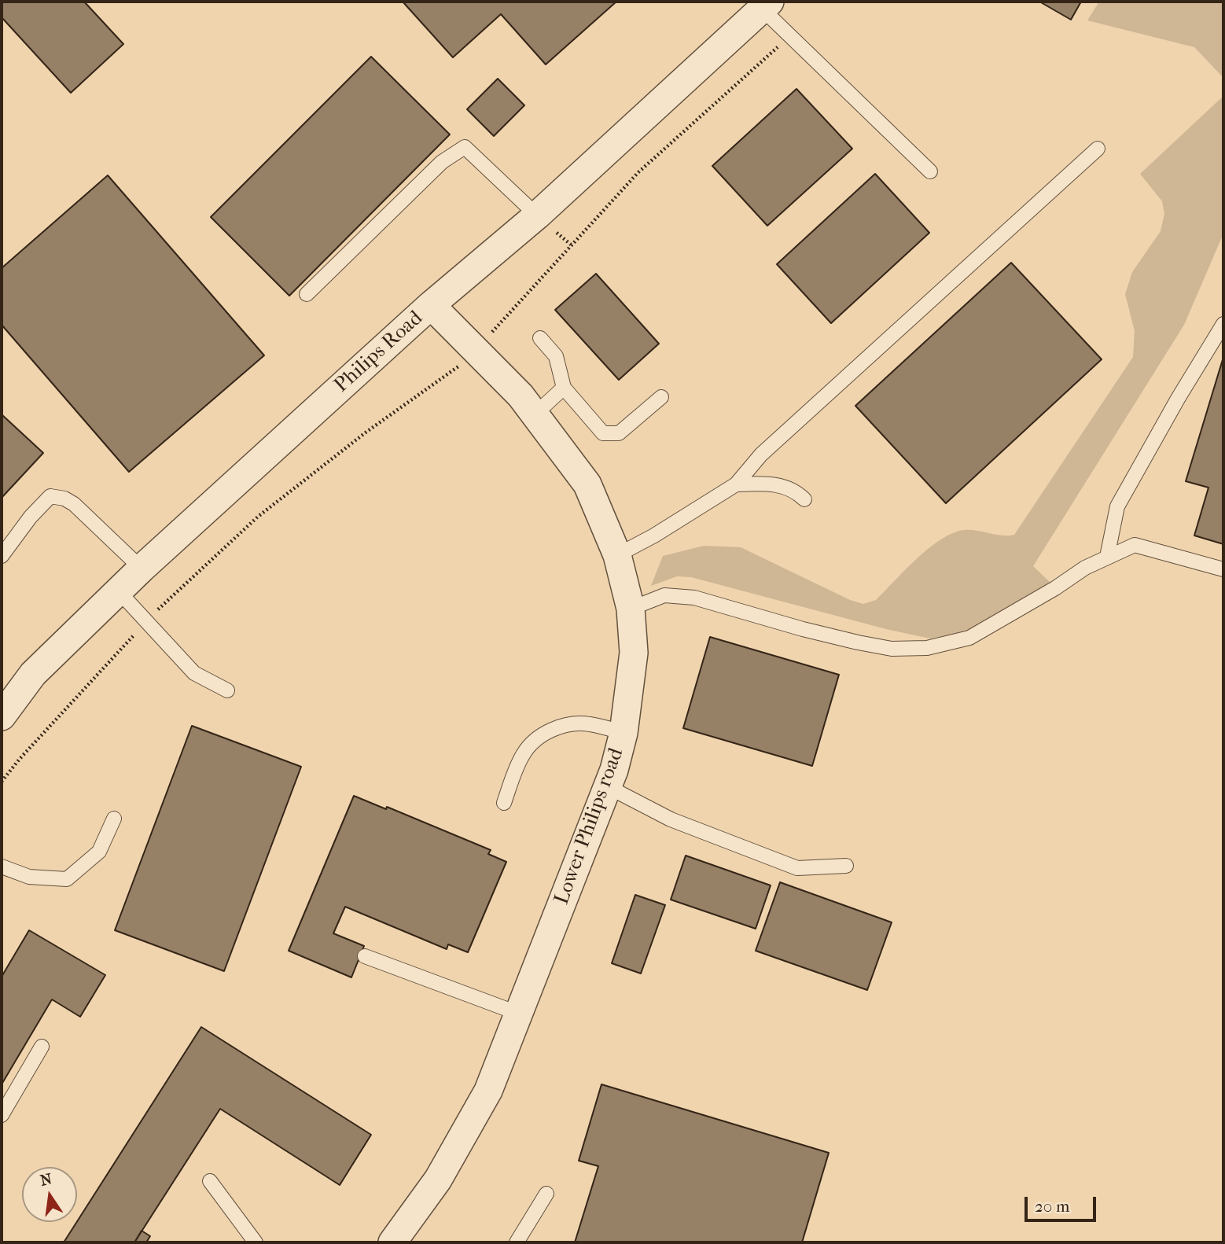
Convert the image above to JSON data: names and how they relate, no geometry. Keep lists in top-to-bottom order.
{
  "streets": {
    "street": ["Philips Road", "Lower Philips road"]
  },
  "crossings": [
    ["Philips Road", "Lower Philips road"]
  ],
  "scale_bar": "20 m",
  "north": "top"
}
